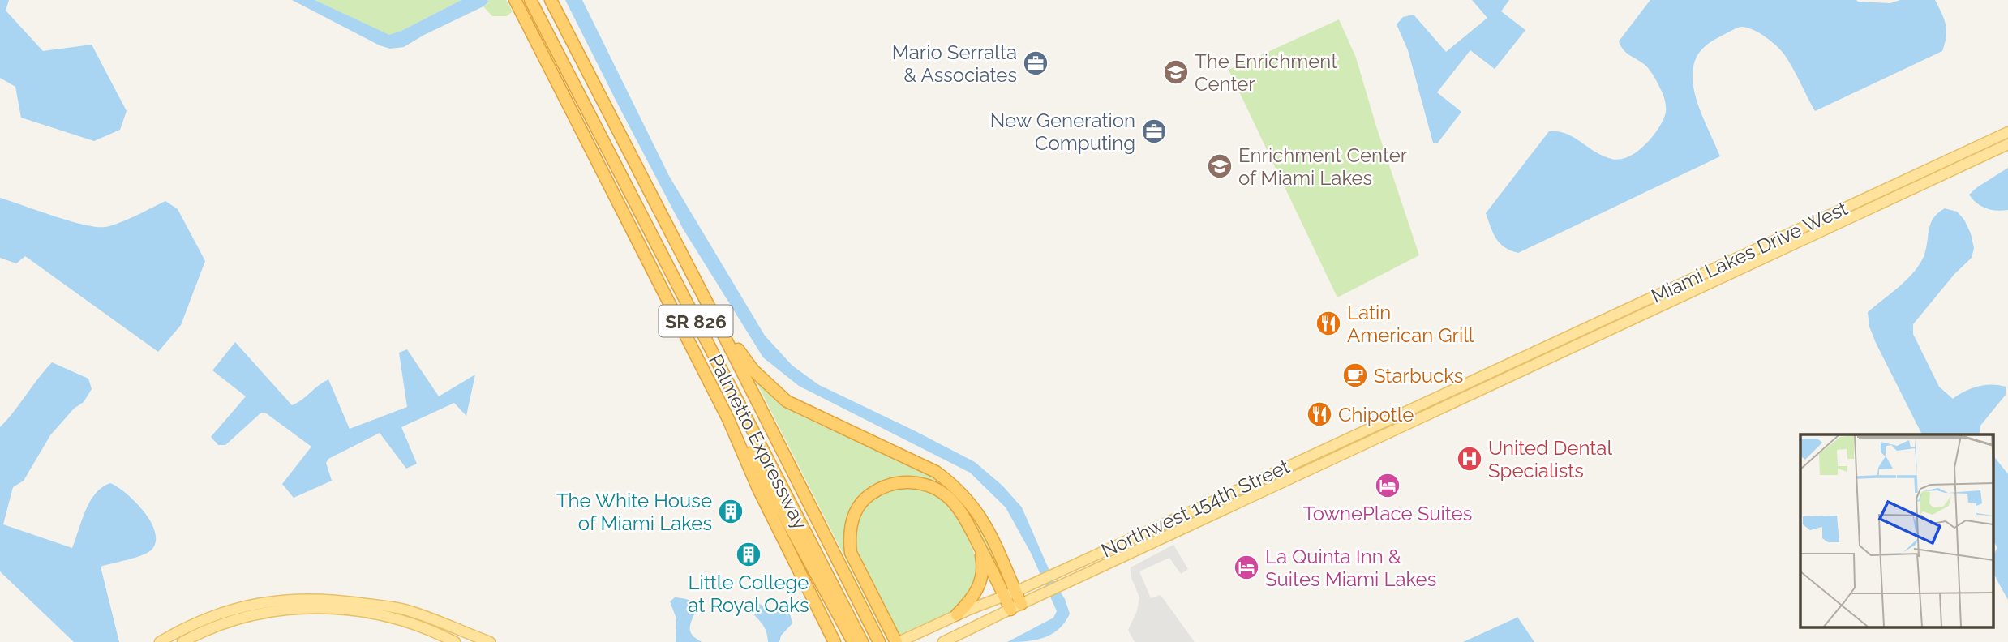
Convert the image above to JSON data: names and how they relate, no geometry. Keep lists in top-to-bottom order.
{
  "streets": {
    "highway": ["SR 826", "Palmetto Expressway"],
    "main road": ["Miami Lakes Drive West", "Northwest 154th Street"]
  },
  "crossings": [
    ["Miami Lakes Drive West", "Northwest 154th Street"]
  ],
  "places": {
    "office": ["Mario Serralta & Associates", "New Generation Computing"],
    "school or university": ["The Enrichment Center", "Enrichment Center of Miami Lakes"],
    "restaurant": ["Latin American Grill", "Chipotle"],
    "cafe": ["Starbucks"],
    "hospital": ["United Dental Specialists"],
    "hotel": ["TownePlace Suites", "La Quinta Inn & Suites Miami Lakes"],
    "building": ["The White House of Miami Lakes", "Little College at Royal Oaks"]
  }
}
